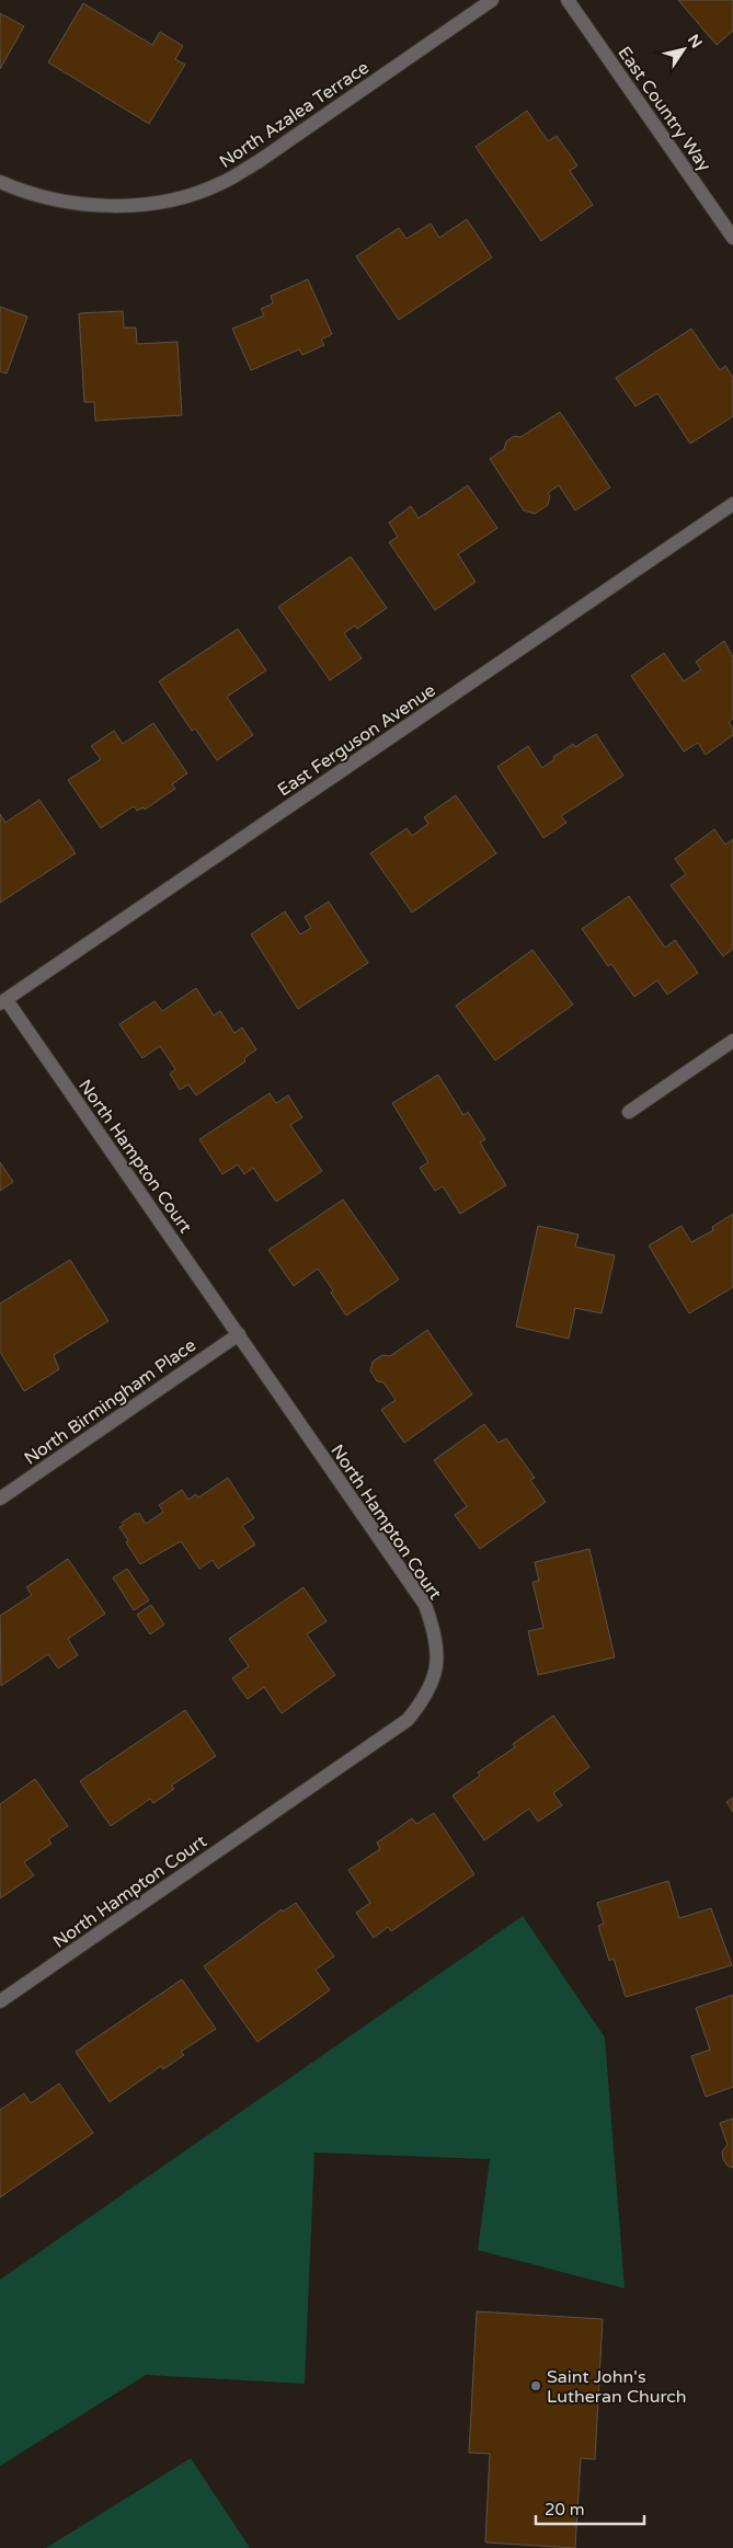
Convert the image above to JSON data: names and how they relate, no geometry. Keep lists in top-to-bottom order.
{
  "streets": {
    "street": [
      "East Country Way",
      "North Azalea Terrace",
      "East Ferguson Avenue",
      "North Hampton Court",
      "North Birmingham Place"
    ]
  },
  "crossings": [
    ["East Ferguson Avenue", "North Hampton Court"],
    ["North Hampton Court", "North Birmingham Place"]
  ],
  "places": ["Saint John's Lutheran Church"],
  "scale_bar": "20 m",
  "north": "top right"
}
